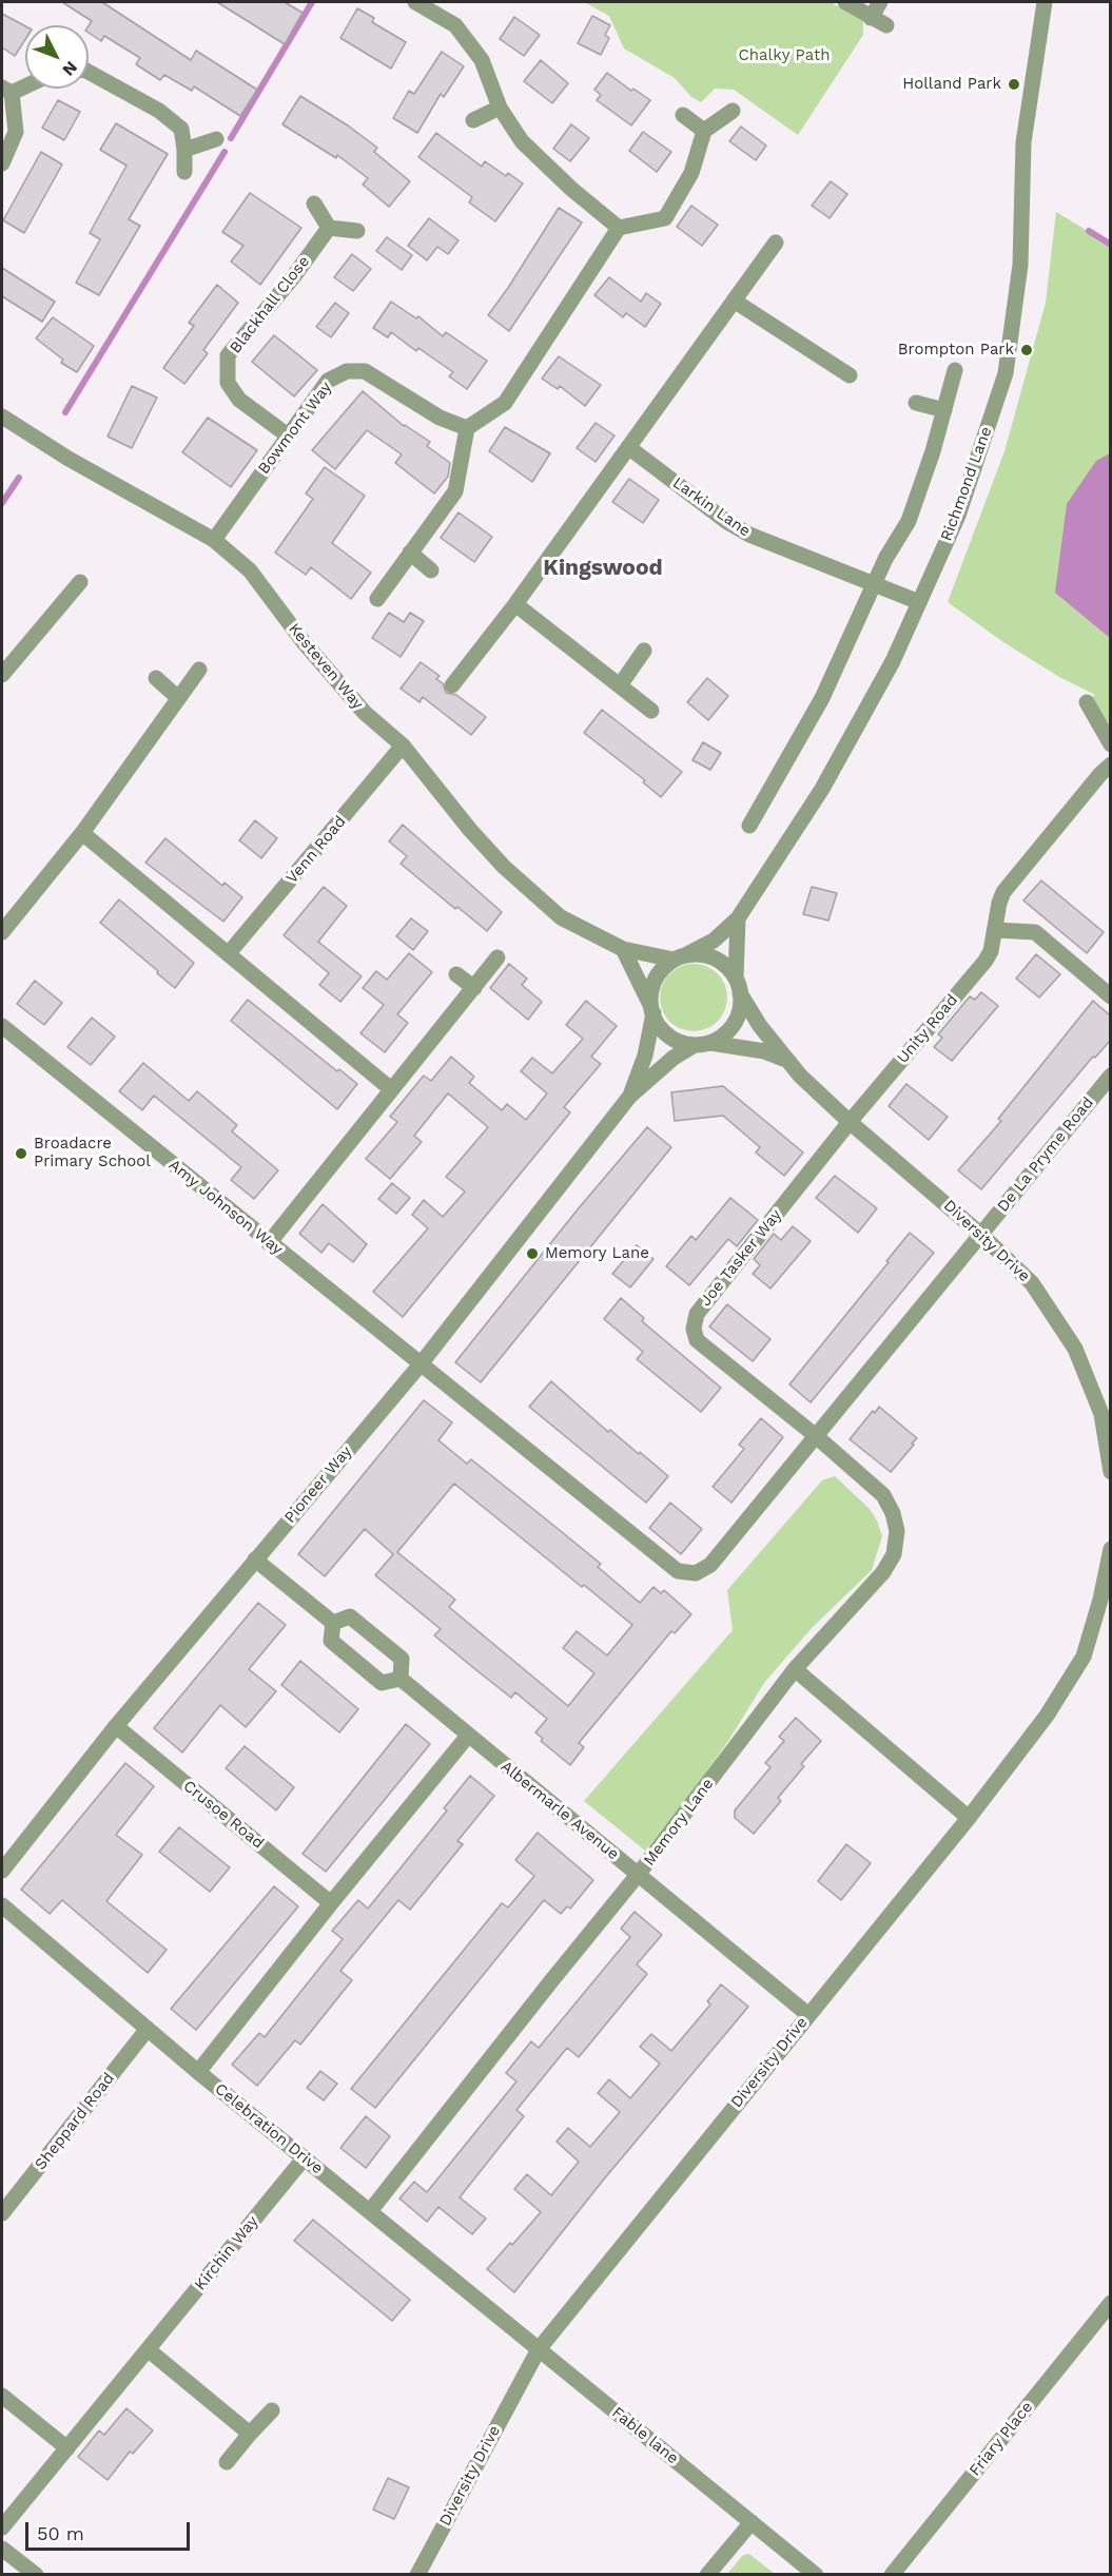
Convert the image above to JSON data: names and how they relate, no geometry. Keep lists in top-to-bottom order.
{
  "streets": {
    "street": [
      "Blackhall Close",
      "Bowmont Way",
      "Richmond Lane",
      "Larkin Lane",
      "Kesteven Way",
      "Venn Road",
      "Unity Road",
      "De La Pryme Road",
      "Amy Johnson Way",
      "Diversity Drive",
      "Joe Tasker Way",
      "Pioneer Way",
      "Albermarle Avenue",
      "Crusoe Road",
      "Memory Lane",
      "Sheppard Road",
      "Celebration Drive",
      "Kirchin Way",
      "Fable lane",
      "Friary Place"
    ]
  },
  "crossings": [
    ["Blackhall Close", "Bowmont Way"],
    ["Bowmont Way", "Kesteven Way"],
    ["Richmond Lane", "Larkin Lane"],
    ["Richmond Lane", "Kesteven Way"],
    ["Richmond Lane", "Diversity Drive"],
    ["Richmond Lane", "Pioneer Way"],
    ["Kesteven Way", "Venn Road"],
    ["Kesteven Way", "Diversity Drive"],
    ["Kesteven Way", "Pioneer Way"],
    ["Unity Road", "Diversity Drive"],
    ["Unity Road", "Joe Tasker Way"],
    ["De La Pryme Road", "Diversity Drive"],
    ["Amy Johnson Way", "Pioneer Way"],
    ["Diversity Drive", "Joe Tasker Way"],
    ["Diversity Drive", "Pioneer Way"],
    ["Diversity Drive", "Albermarle Avenue"],
    ["Diversity Drive", "Celebration Drive"],
    ["Diversity Drive", "Fable lane"],
    ["Joe Tasker Way", "Memory Lane"],
    ["Pioneer Way", "Crusoe Road"],
    ["Albermarle Avenue", "Memory Lane"],
    ["Memory Lane", "Celebration Drive"],
    ["Sheppard Road", "Celebration Drive"],
    ["Celebration Drive", "Kirchin Way"],
    ["Celebration Drive", "Fable lane"]
  ],
  "districts": ["Kingswood"],
  "parks": ["Chalky Path"],
  "places": [
    "Holland Park",
    "Brompton Park",
    "Broadacre Primary School",
    "Memory Lane"
  ],
  "scale_bar": "50 m",
  "north": "bottom right"
}
